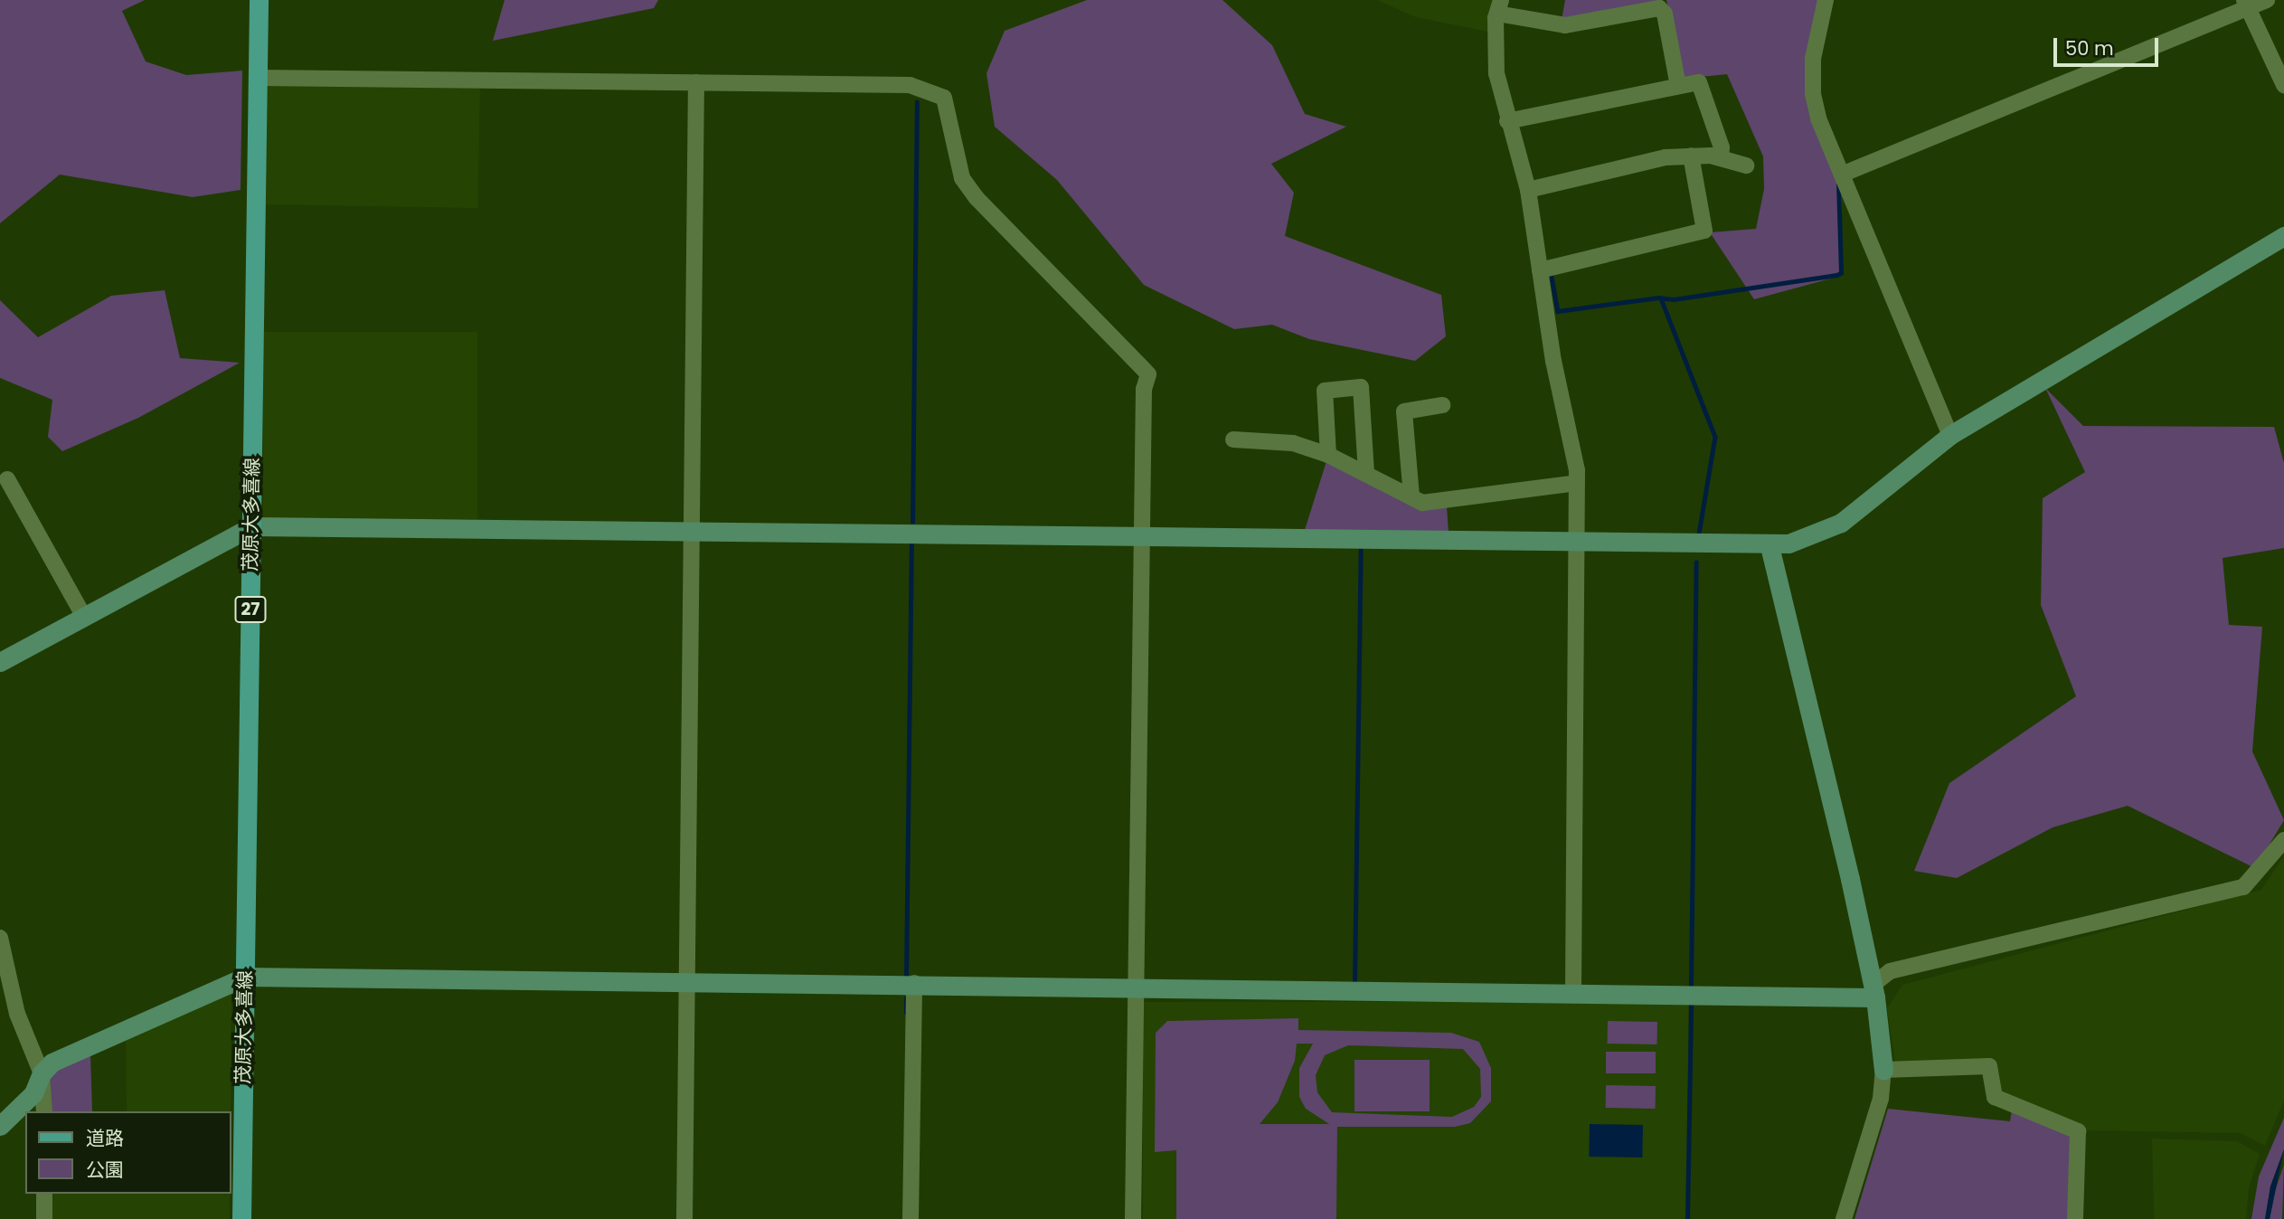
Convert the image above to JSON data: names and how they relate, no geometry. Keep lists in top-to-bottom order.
{
  "streets": {
    "main road": ["茂原大多喜線", "27"]
  },
  "legend": ["道路", "公園"],
  "scale_bar": "50 m"
}
